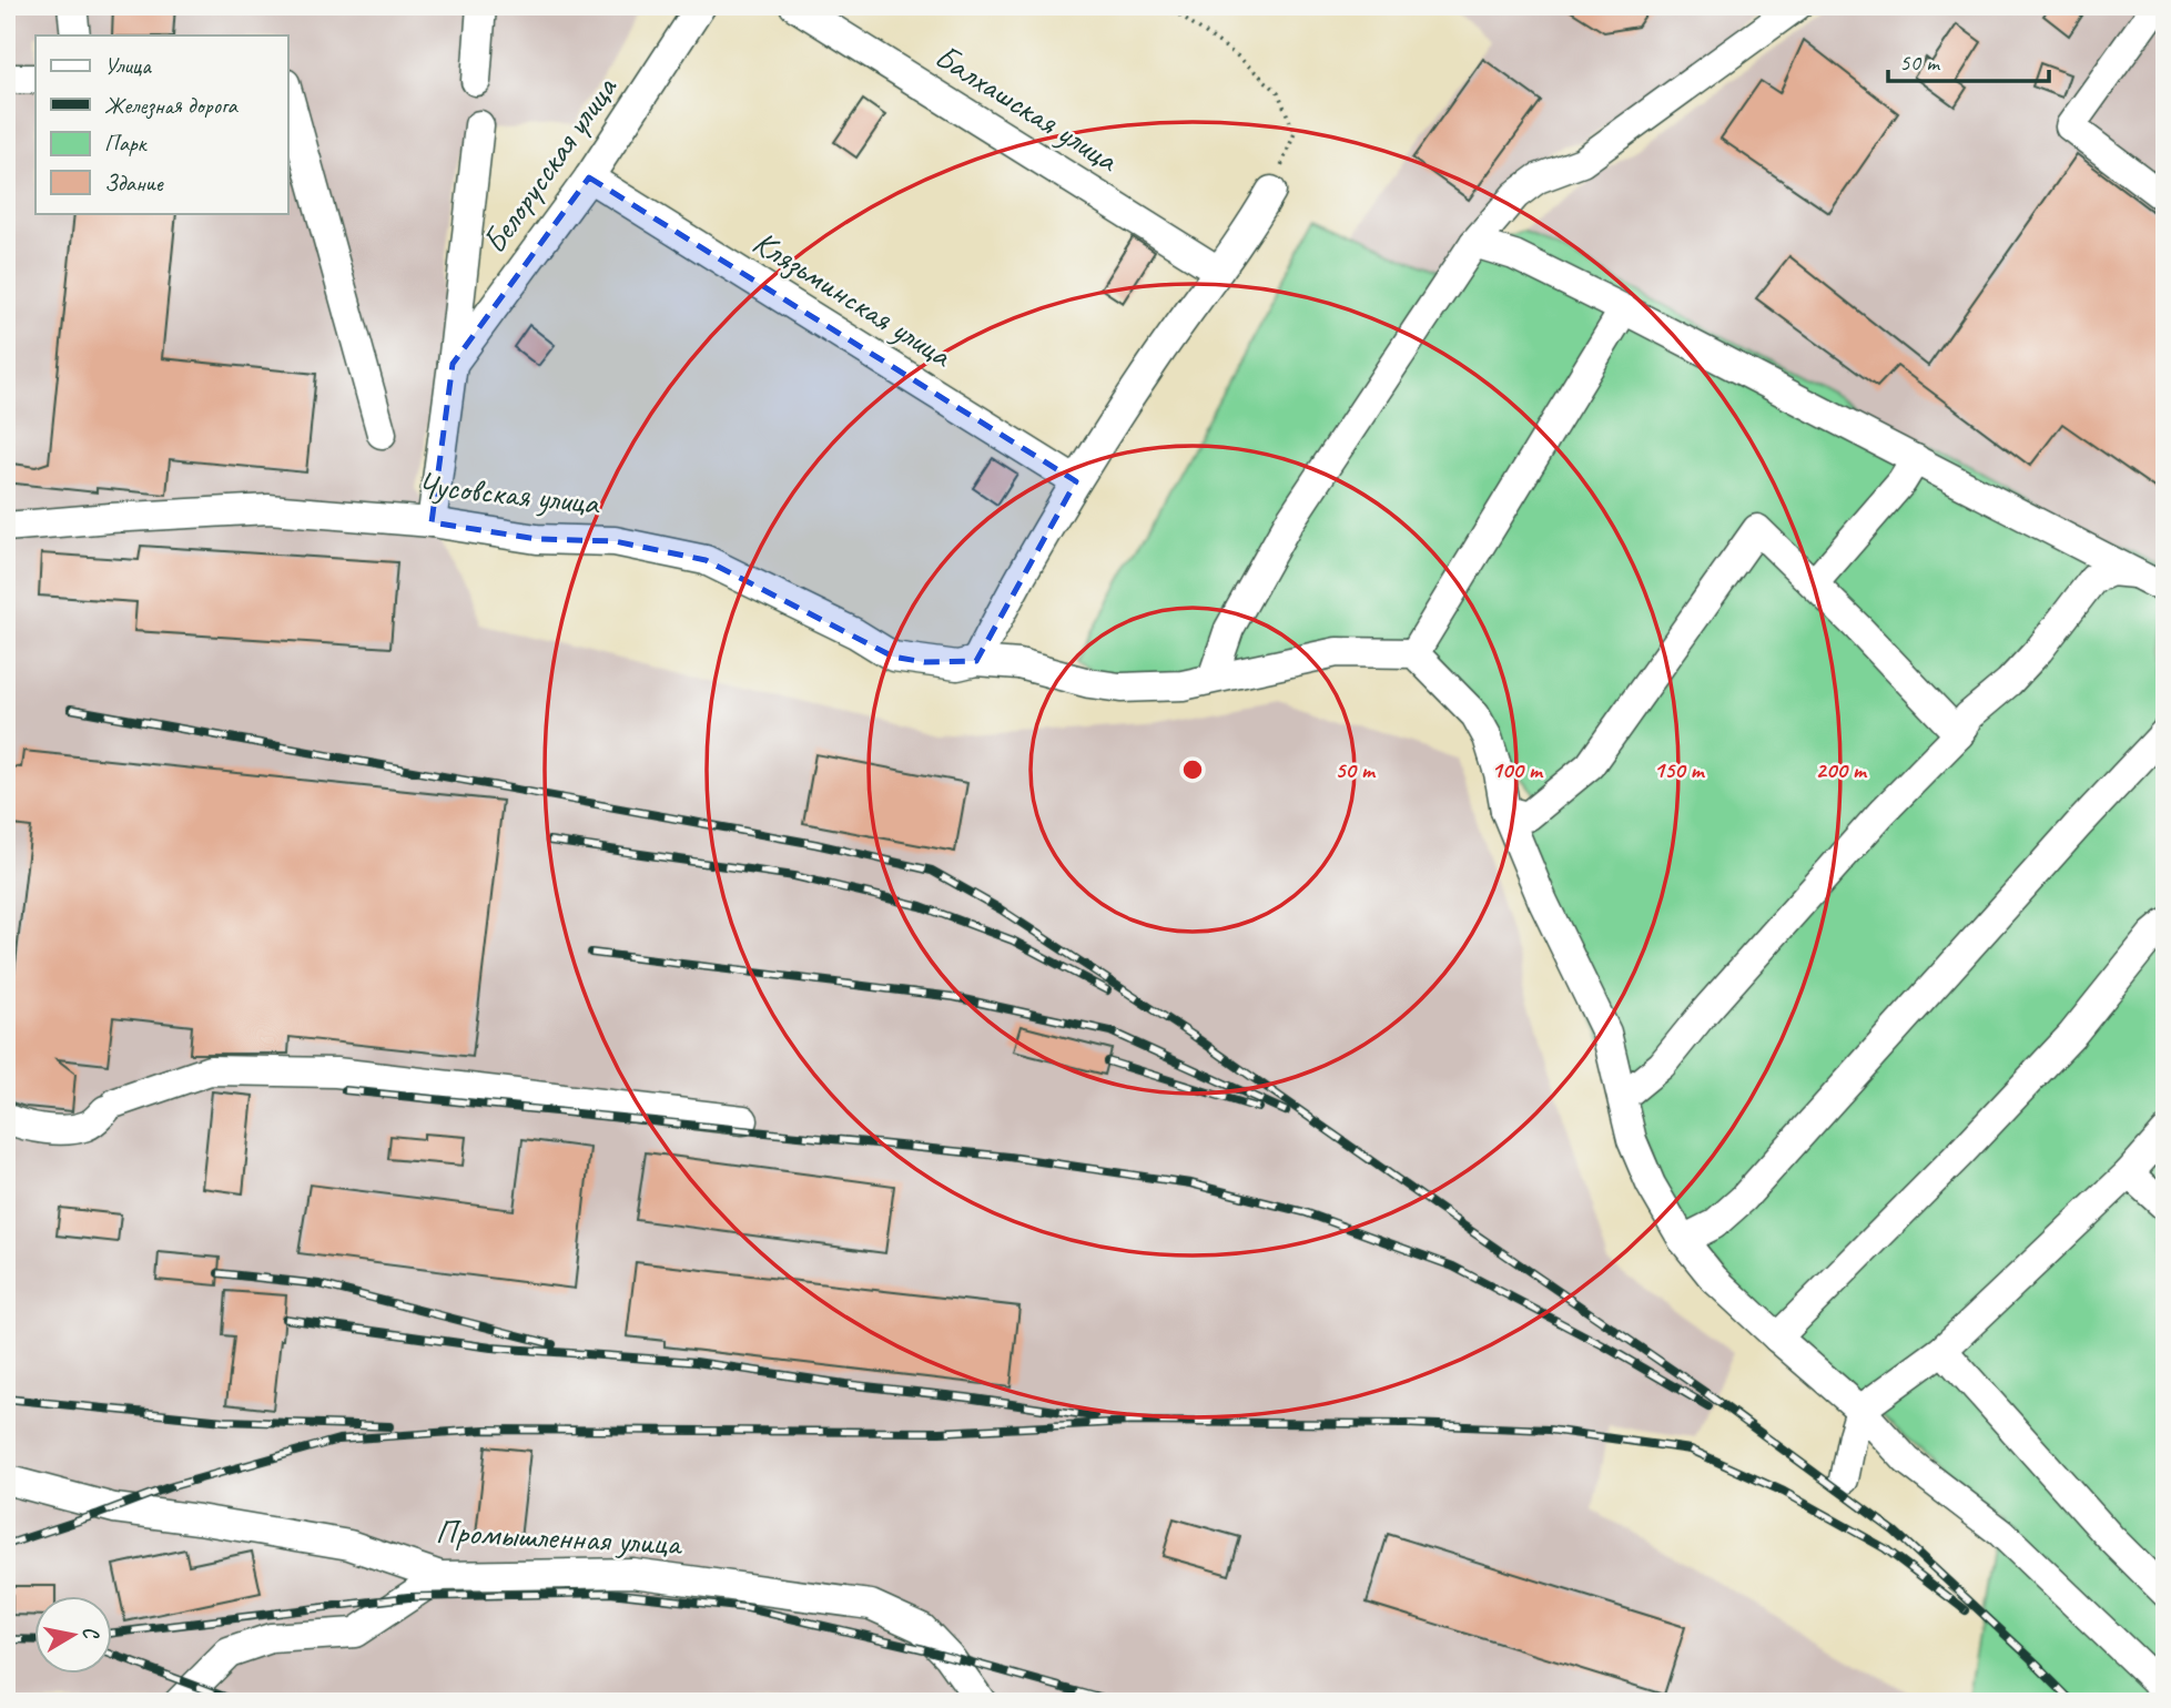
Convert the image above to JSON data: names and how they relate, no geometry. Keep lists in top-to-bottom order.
{
  "streets": {
    "street": [
      "Балхашская улица",
      "Белорусская улица",
      "Клязьминская улица",
      "Чусовская улица",
      "Промышленная улица"
    ]
  },
  "crossings": [
    ["Белорусская улица", "Клязьминская улица"]
  ],
  "legend": [
    "Улица",
    "Железная дорога",
    "Парк",
    "Здание"
  ],
  "scale_bar": "50 m",
  "north": "right",
  "rings": [
    "50 m",
    "100 m",
    "150 m",
    "200 m"
  ]
}
